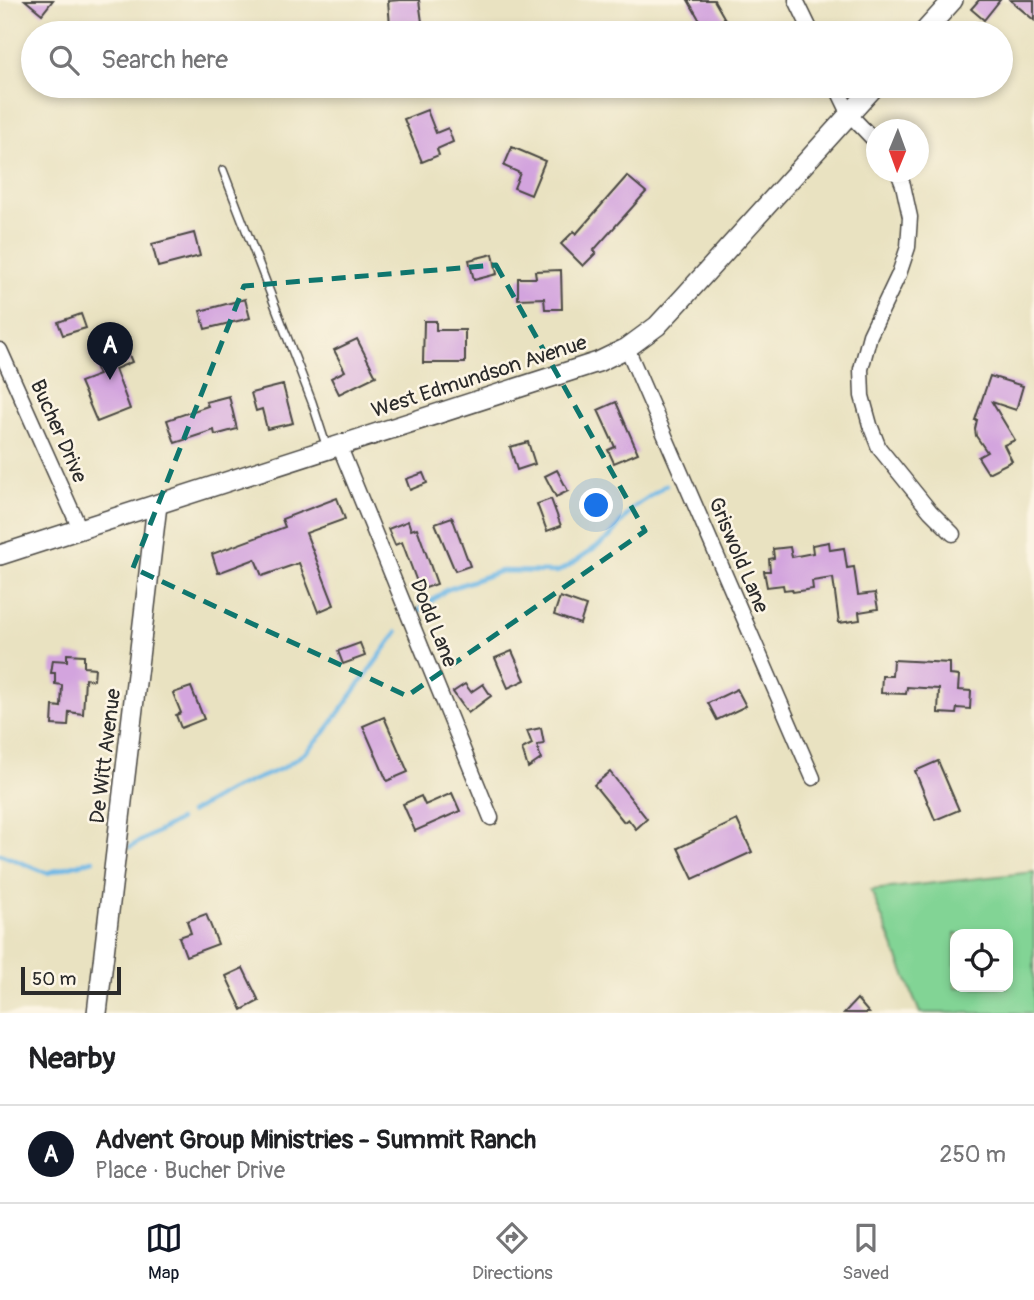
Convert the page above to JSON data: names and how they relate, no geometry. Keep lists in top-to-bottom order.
{
  "streets": {
    "street": [
      "West Edmundson Avenue",
      "Bucher Drive",
      "Griswold Lane",
      "Dodd Lane",
      "De Witt Avenue"
    ]
  },
  "crossings": [
    ["West Edmundson Avenue", "Bucher Drive"],
    ["West Edmundson Avenue", "Griswold Lane"],
    ["West Edmundson Avenue", "Dodd Lane"],
    ["West Edmundson Avenue", "De Witt Avenue"]
  ],
  "scale_bar": "50 m",
  "north": "bottom",
  "page": {
    "search": "Search here",
    "pins": "A",
    "scale": "50 m",
    "heading": "Nearby",
    "list": [
      {
        "mark": "A",
        "name": "Advent Group Ministries - Summit Ranch",
        "note": "Place · Bucher Drive",
        "value": "250 m"
      }
    ],
    "nav": ["Map", "Directions", "Saved"]
  }
}
